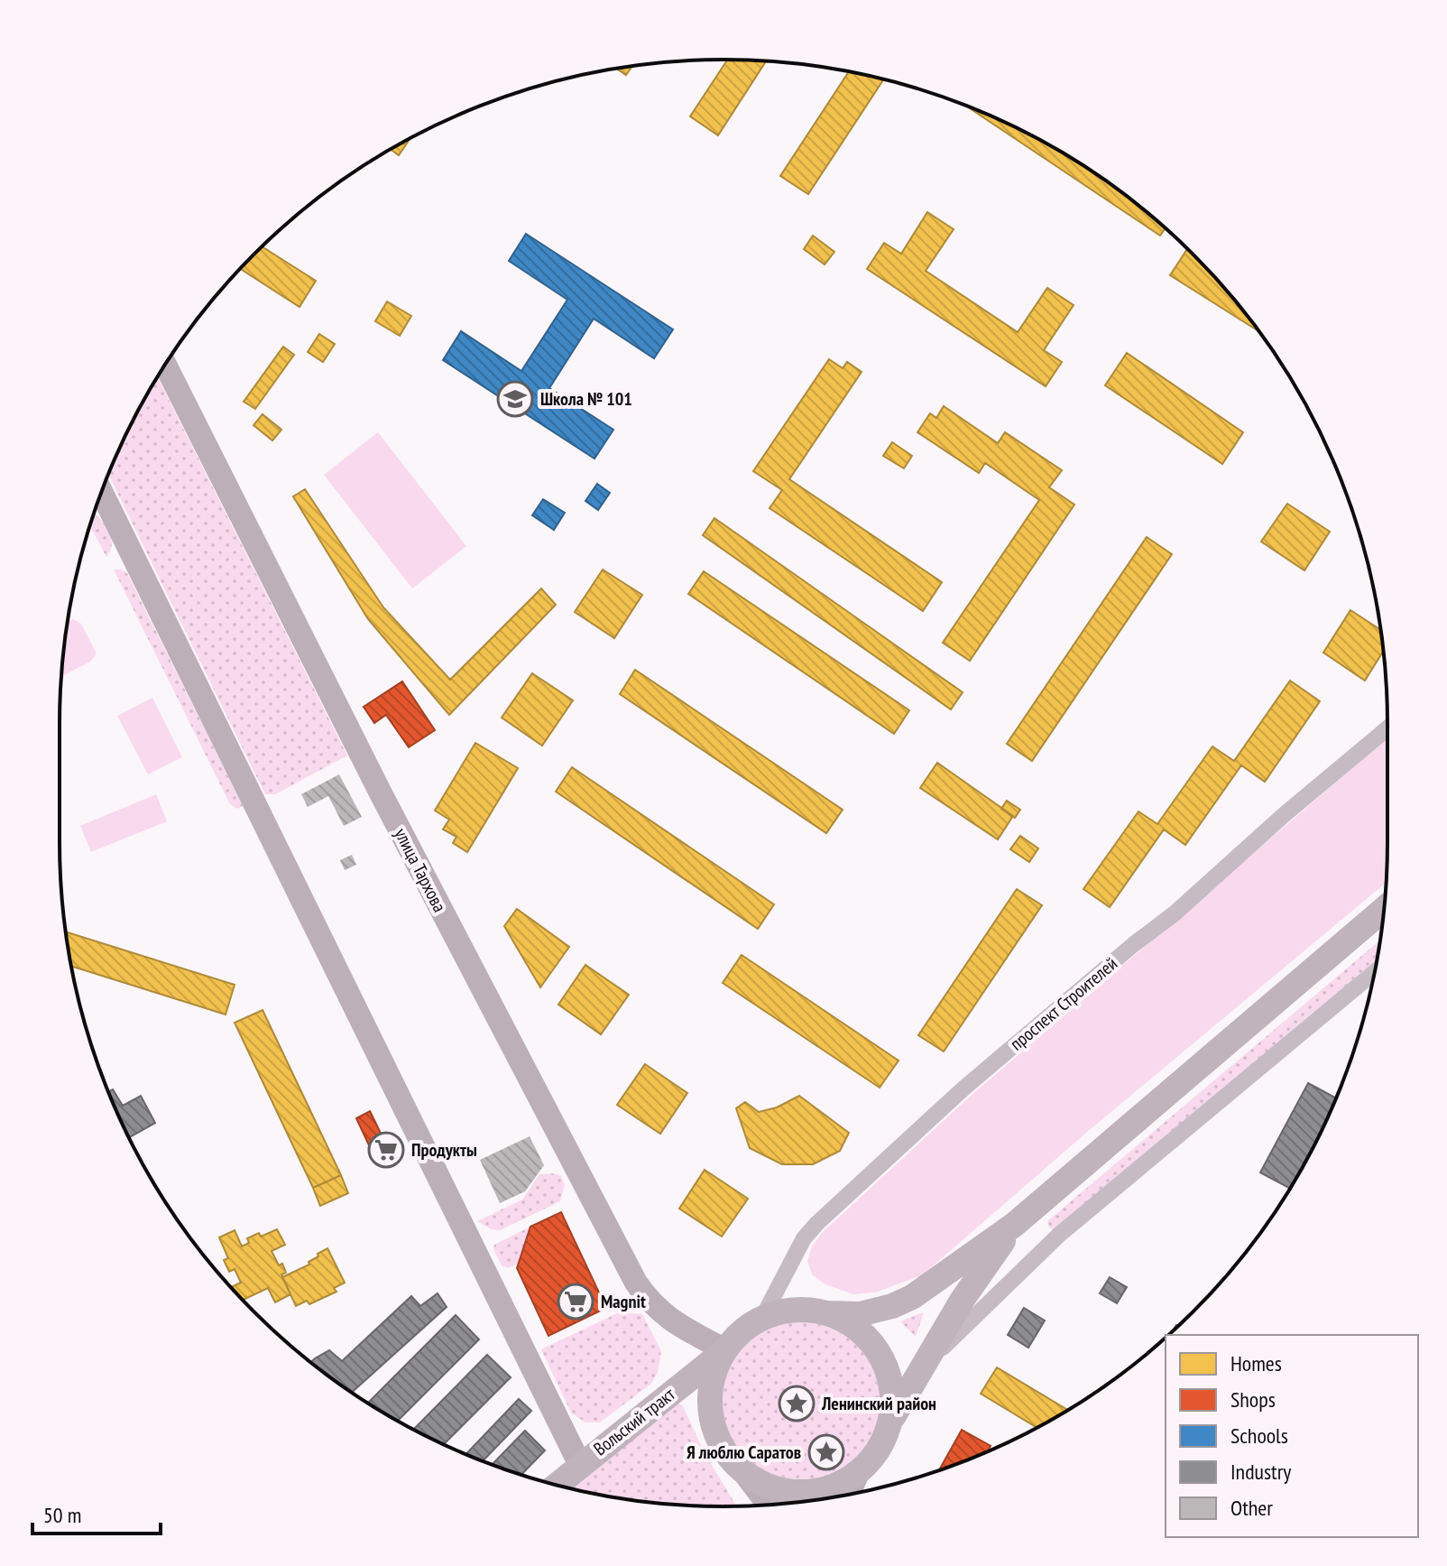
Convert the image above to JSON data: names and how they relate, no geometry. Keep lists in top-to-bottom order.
{
  "streets": {
    "main road": ["улица Тархова", "Вольский тракт"],
    "street": ["проспект Строителей"]
  },
  "crossings": [
    ["улица Тархова", "Вольский тракт"]
  ],
  "places": {
    "school or university": ["Школа № 101"],
    "supermarket": ["Продукты", "Magnit"],
    "place": ["Ленинский район", "Я люблю Саратов"]
  },
  "legend": [
    "Homes",
    "Shops",
    "Schools",
    "Industry",
    "Other"
  ],
  "scale_bar": "50 m"
}
